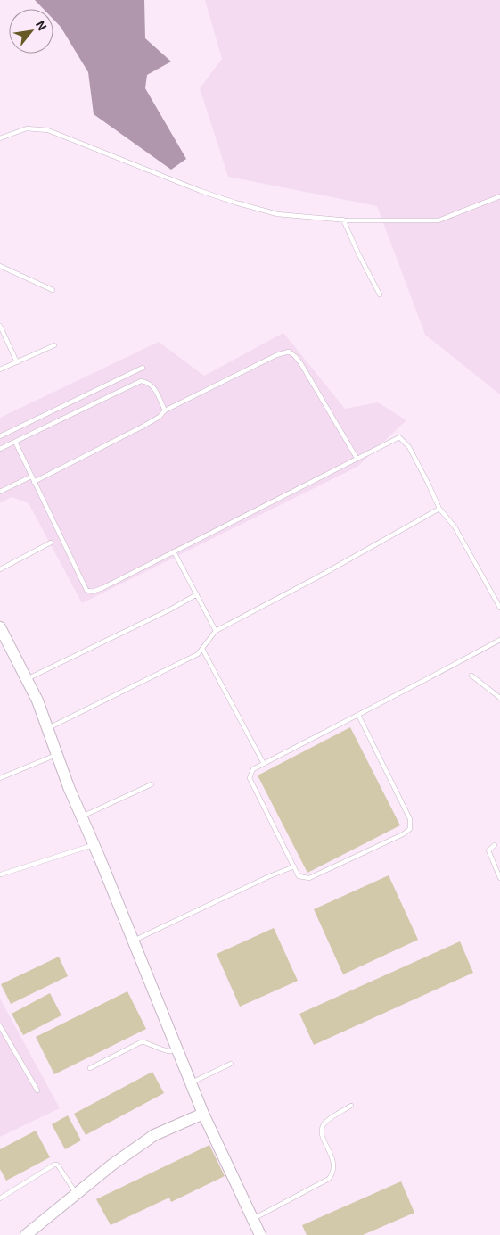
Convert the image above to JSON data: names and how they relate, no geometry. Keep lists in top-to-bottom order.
{
  "north": "top right"
}
